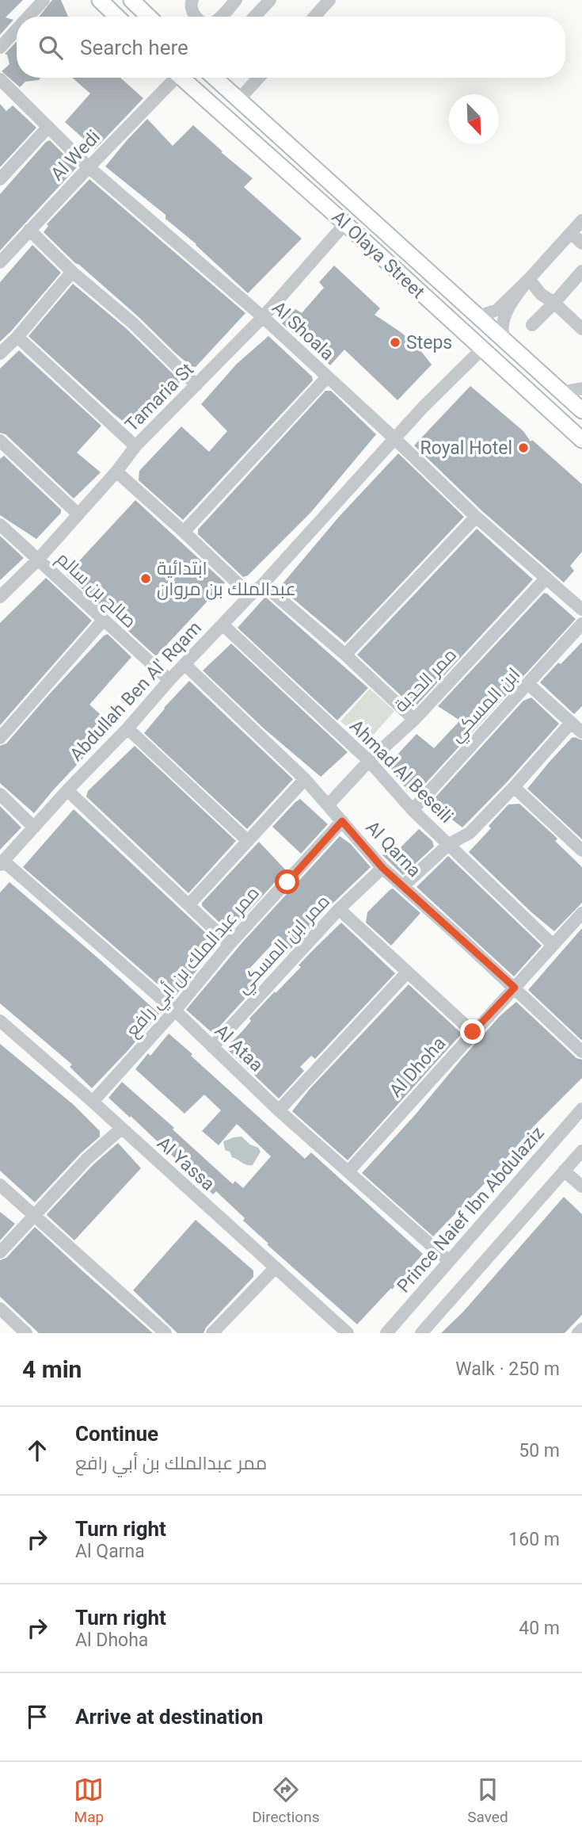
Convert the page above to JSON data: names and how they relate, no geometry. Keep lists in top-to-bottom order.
{
  "streets": {
    "main road": ["Al Olaya Street"],
    "street": [
      "Al Wedi",
      "Al Shoala",
      "Tamaria St",
      "صالح بن سالم",
      "ممر الحدبة",
      "Abdullah Ben Al' Rqam",
      "ابن المسكي",
      "Ahmad Al Beseili",
      "Al Qarna",
      "ممر ابن المسكي",
      "ممر عبدالملك بن أبي رافع",
      "Al Ataa",
      "Al Dhoha",
      "Al Yassa",
      "Prince Naief Ibn Abdulaziz"
    ]
  },
  "crossings": [
    ["Al Wedi", "Al Shoala"],
    ["Al Olaya Street", "Tamaria St"],
    ["Al Olaya Street", "Abdullah Ben Al' Rqam"],
    ["Al Shoala", "Tamaria St"],
    ["Al Shoala", "ممر الحدبة"],
    ["Al Shoala", "Abdullah Ben Al' Rqam"],
    ["Tamaria St", "صالح بن سالم"],
    ["صالح بن سالم", "Abdullah Ben Al' Rqam"],
    ["ممر الحدبة", "Ahmad Al Beseili"],
    ["ممر الحدبة", "Al Qarna"],
    ["Abdullah Ben Al' Rqam", "Ahmad Al Beseili"],
    ["Abdullah Ben Al' Rqam", "Al Qarna"],
    ["Abdullah Ben Al' Rqam", "Al Ataa"],
    ["ابن المسكي", "Ahmad Al Beseili"],
    ["Ahmad Al Beseili", "Al Dhoha"],
    ["Al Qarna", "ممر ابن المسكي"],
    ["Al Qarna", "ممر عبدالملك بن أبي رافع"],
    ["Al Qarna", "Al Dhoha"],
    ["ممر ابن المسكي", "Al Ataa"],
    ["ممر عبدالملك بن أبي رافع", "Al Ataa"],
    ["ممر عبدالملك بن أبي رافع", "Al Yassa"],
    ["Al Ataa", "Al Dhoha"],
    ["Al Ataa", "Prince Naief Ibn Abdulaziz"]
  ],
  "places": ["Steps", "Royal Hotel", "ابتدائية عبدالملك بن مروان"],
  "north": "bottom right",
  "page": {
    "search": "Search here",
    "heading": ["4 min", "Walk · 250 m"],
    "list": [
      ["Continue", "ممر عبدالملك بن أبي رافع", "50 m"],
      ["Turn right", "Al Qarna", "160 m"],
      ["Turn right", "Al Dhoha", "40 m"],
      "Arrive at destination"
    ],
    "nav": ["Map", "Directions", "Saved"]
  }
}
